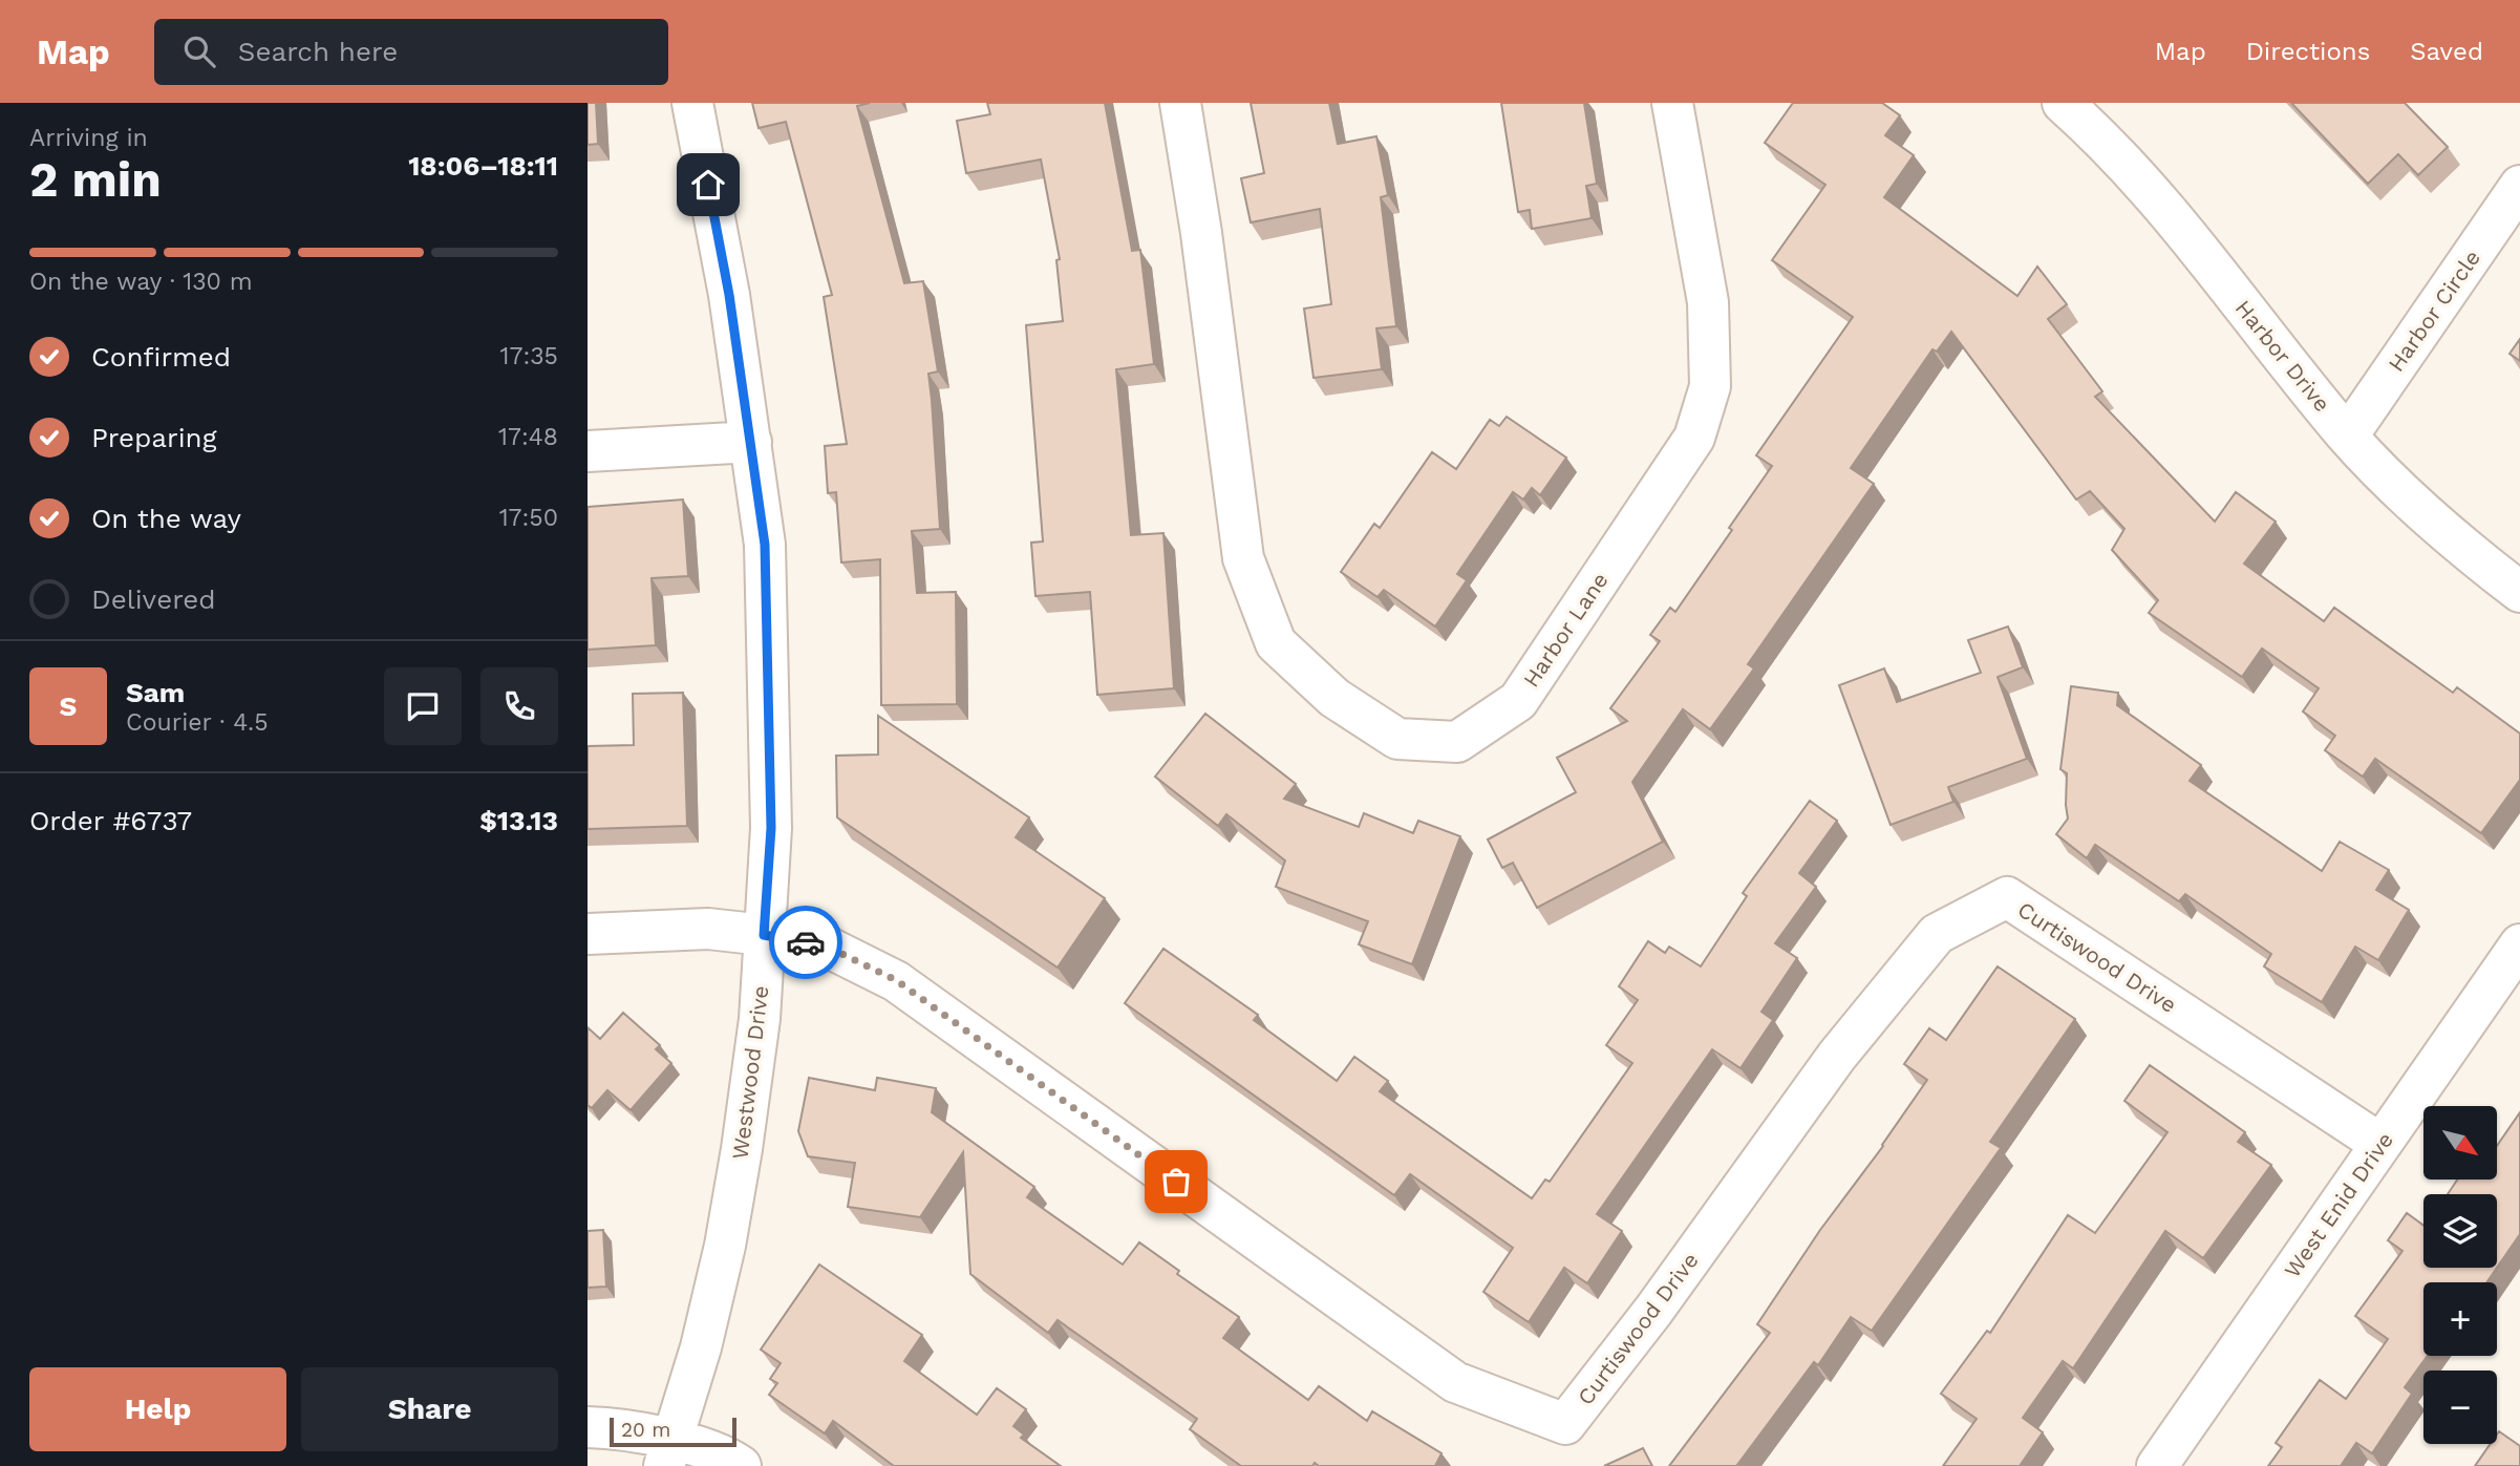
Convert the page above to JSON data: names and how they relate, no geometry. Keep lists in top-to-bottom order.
{
  "streets": {
    "street": [
      "Harbor Circle",
      "Harbor Drive",
      "Harbor Lane",
      "Curtiswood Drive",
      "Westwood Drive",
      "West Enid Drive"
    ]
  },
  "crossings": [
    ["Harbor Circle", "Harbor Drive"],
    ["Curtiswood Drive", "Westwood Drive"],
    ["Curtiswood Drive", "West Enid Drive"]
  ],
  "scale_bar": "20 m",
  "north": "bottom right",
  "page": {
    "header": "Map",
    "search": "Search here",
    "nav": ["Map", "Directions", "Saved"],
    "heading": ["2 min", "Arriving in", "18:06–18:11"],
    "panel": [
      "Sam",
      "Courier · 4.5",
      "Order #6737",
      "$13.13"
    ],
    "bar": "On the way · 130 m",
    "list": [
      ["Confirmed", "17:35"],
      ["Preparing", "17:48"],
      ["On the way", "17:50"],
      "Delivered"
    ],
    "round": "S",
    "map_buttons": ["+", "−"],
    "buttons": ["Help", "Share"],
    "scale": "20 m"
  }
}
